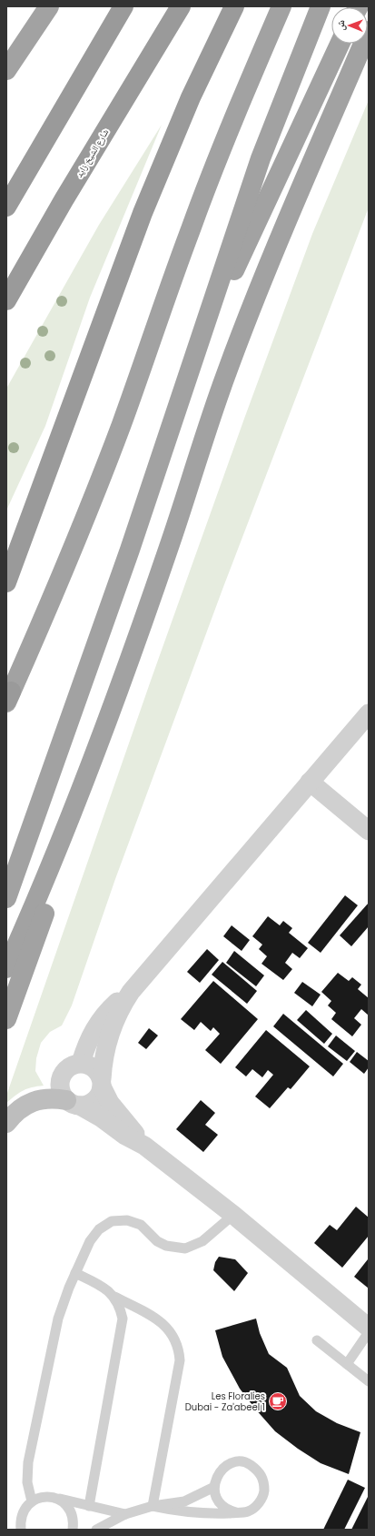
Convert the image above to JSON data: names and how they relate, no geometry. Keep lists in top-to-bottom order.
{
  "streets": {
    "highway": ["شارع الشيخ زايد"]
  },
  "places": {
    "cafe": ["Les Floralies Dubai - Za'abeel 1"]
  },
  "north": "left"
}
